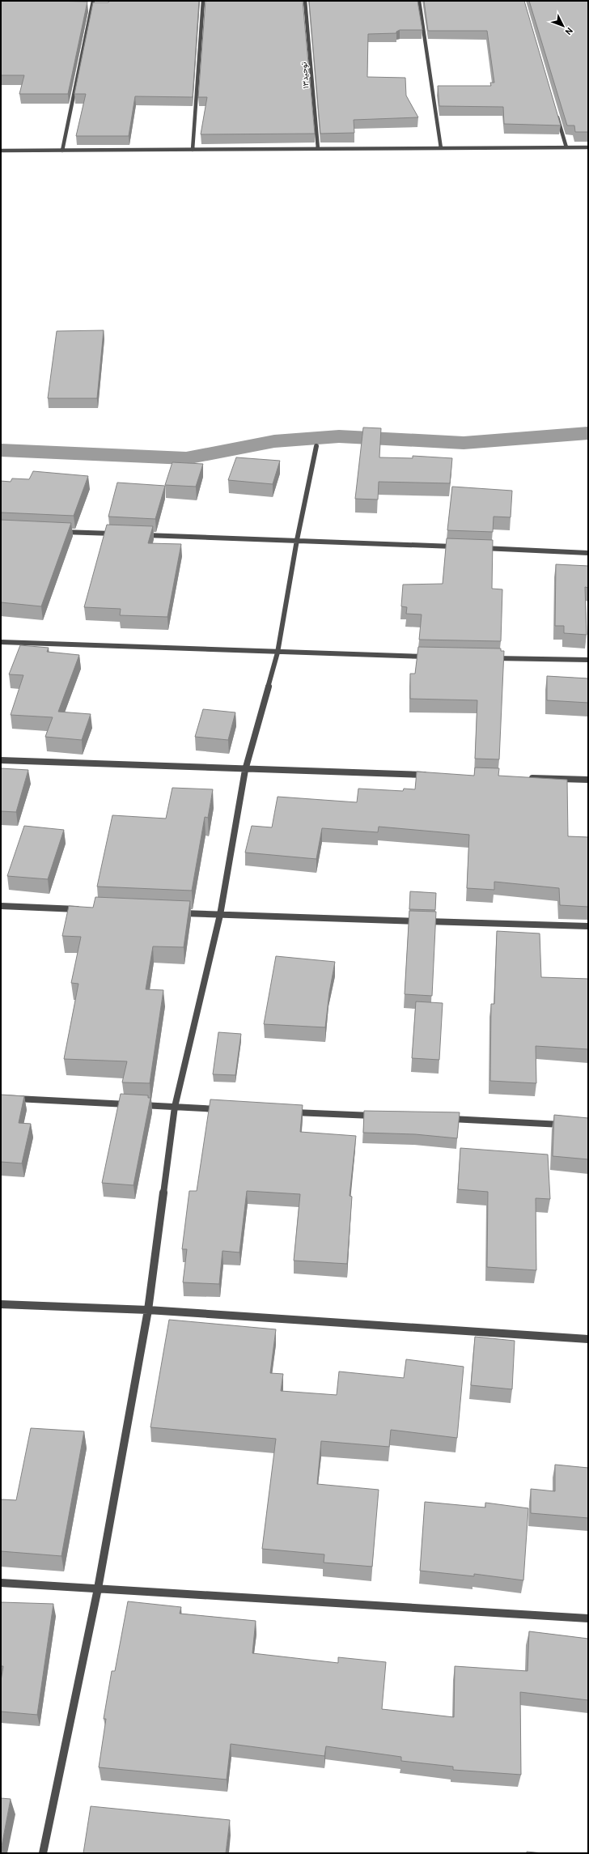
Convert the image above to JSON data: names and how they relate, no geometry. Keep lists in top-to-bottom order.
{
  "streets": {
    "street": ["توحید۱۳"]
  },
  "north": "bottom right"
}
